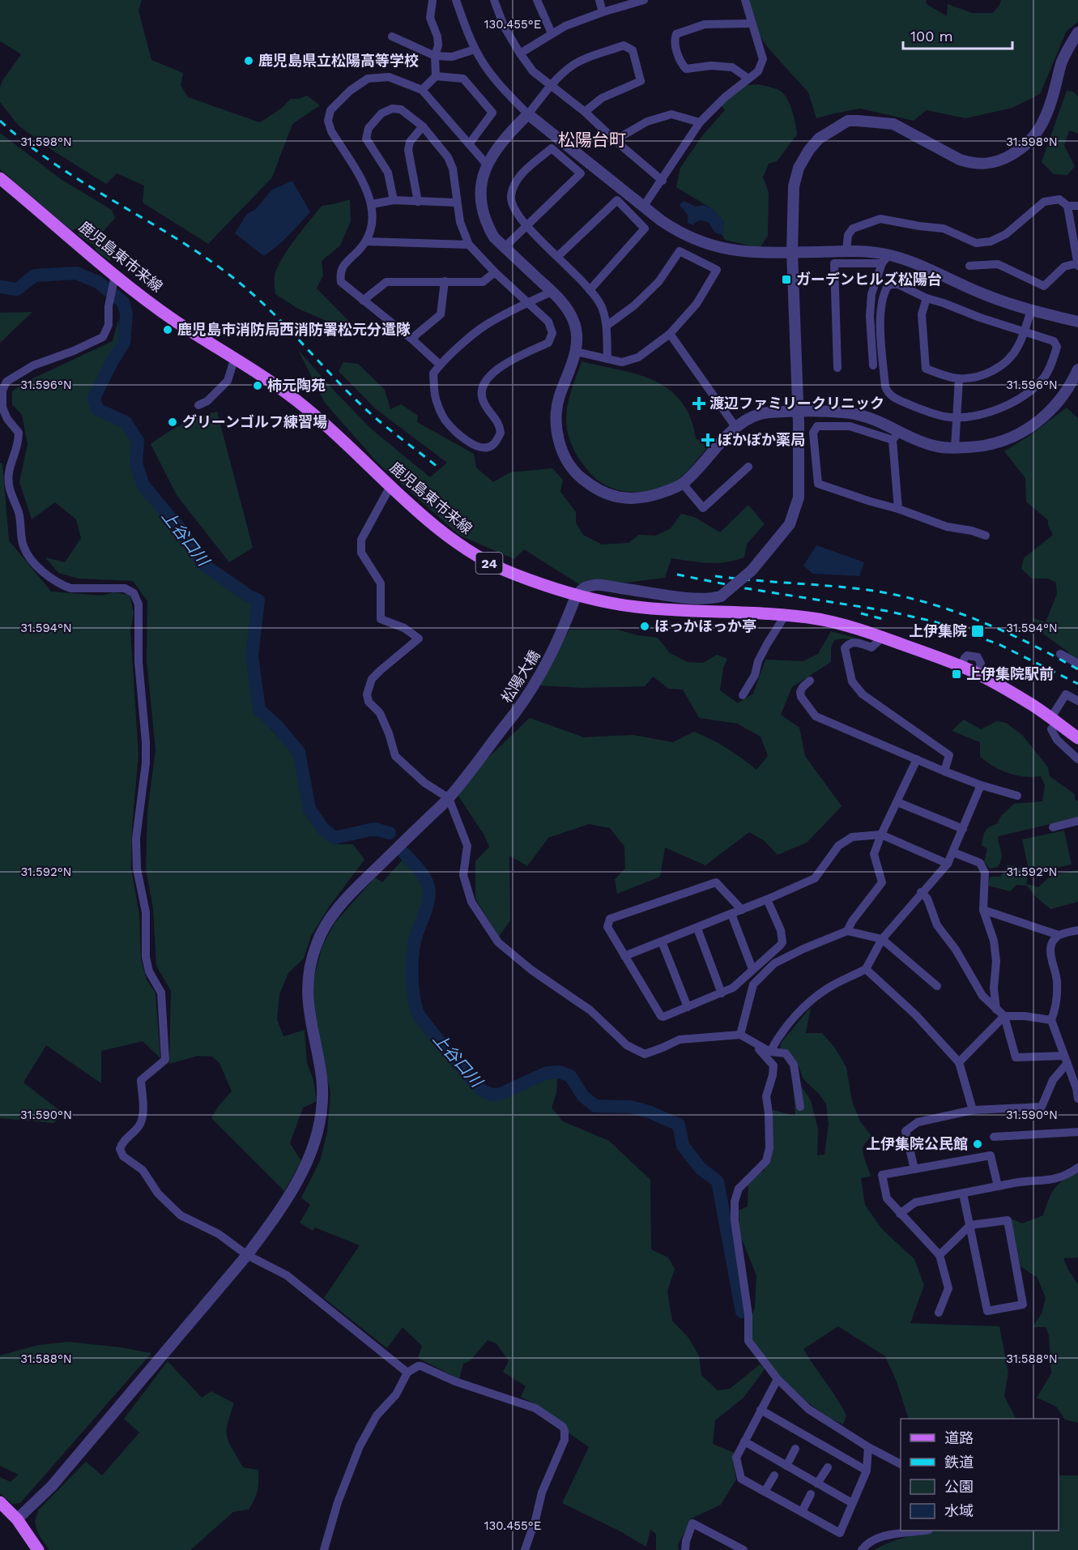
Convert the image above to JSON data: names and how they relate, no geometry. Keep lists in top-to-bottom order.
{
  "streets": {
    "main road": ["鹿児島東市来線", "24"],
    "street": ["松陽大橋"]
  },
  "crossings": [
    ["鹿児島東市来線", "松陽大橋"]
  ],
  "districts": ["松陽台町"],
  "water": ["上谷口川"],
  "places": {
    "other": [
      "鹿児島県立松陽高等学校",
      "鹿児島市消防局西消防署松元分遣隊",
      "柿元陶苑",
      "グリーンゴルフ練習場",
      "ほっかほっか亭",
      "上伊集院公民館"
    ],
    "transit": ["ガーデンヒルズ松陽台", "上伊集院", "上伊集院駅前"],
    "health": ["渡辺ファミリークリニック", "ぽかぽか薬局"]
  },
  "legend": [
    "道路",
    "鉄道",
    "公園",
    "水域"
  ],
  "scale_bar": "100 m",
  "coordinates": [
    "130.455°E",
    "31.598°N",
    "31.596°N",
    "31.594°N",
    "31.592°N",
    "31.590°N",
    "31.588°N"
  ]
}
